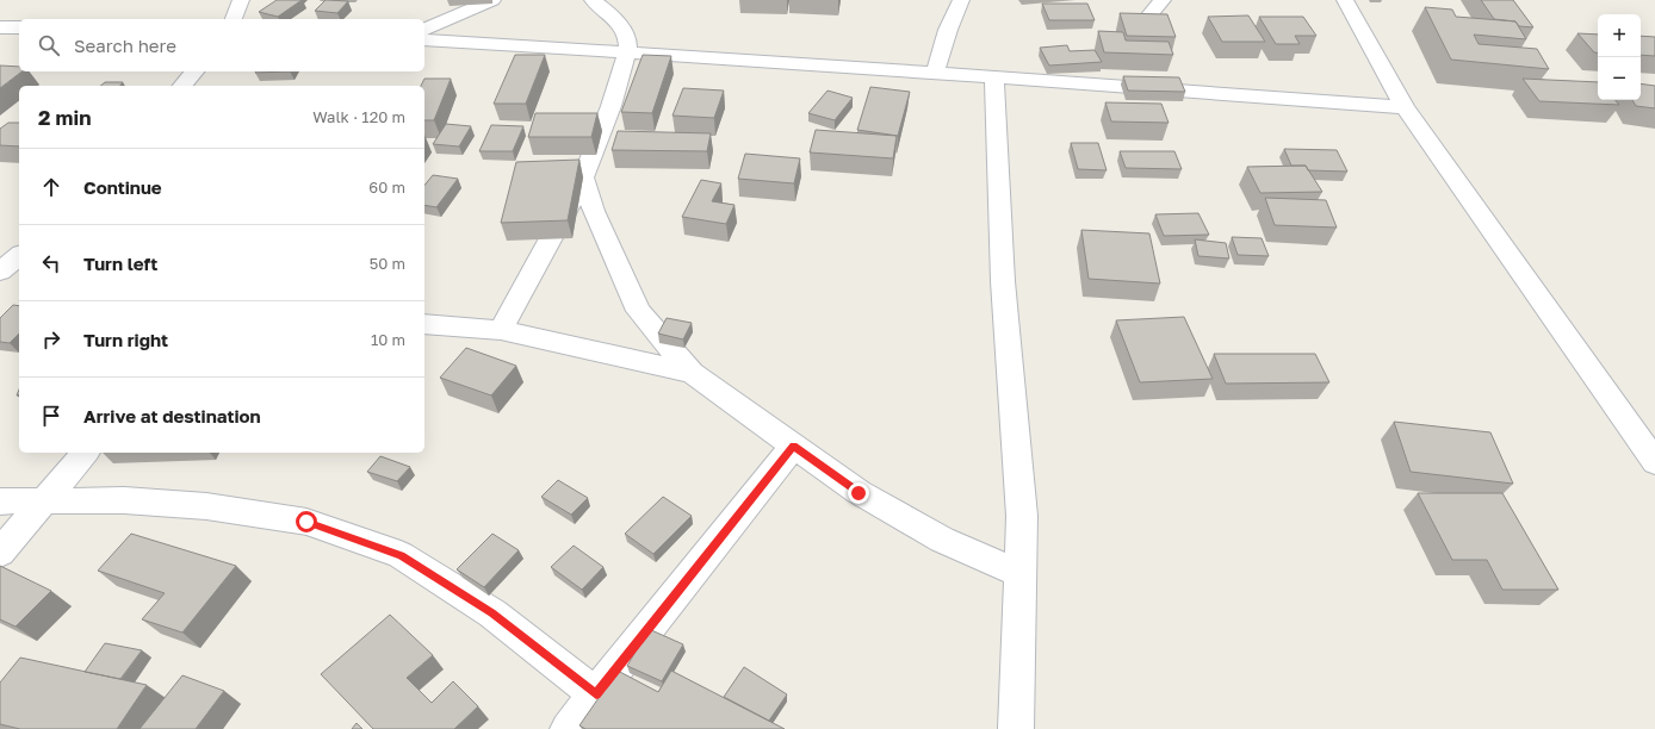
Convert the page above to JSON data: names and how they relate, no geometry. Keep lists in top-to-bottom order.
{
  "page": {
    "map_buttons": ["+", "−"],
    "search": "Search here",
    "heading": ["2 min", "Walk · 120 m"],
    "list": [
      ["Continue", "60 m"],
      ["Turn left", "50 m"],
      ["Turn right", "10 m"],
      "Arrive at destination"
    ]
  }
}
